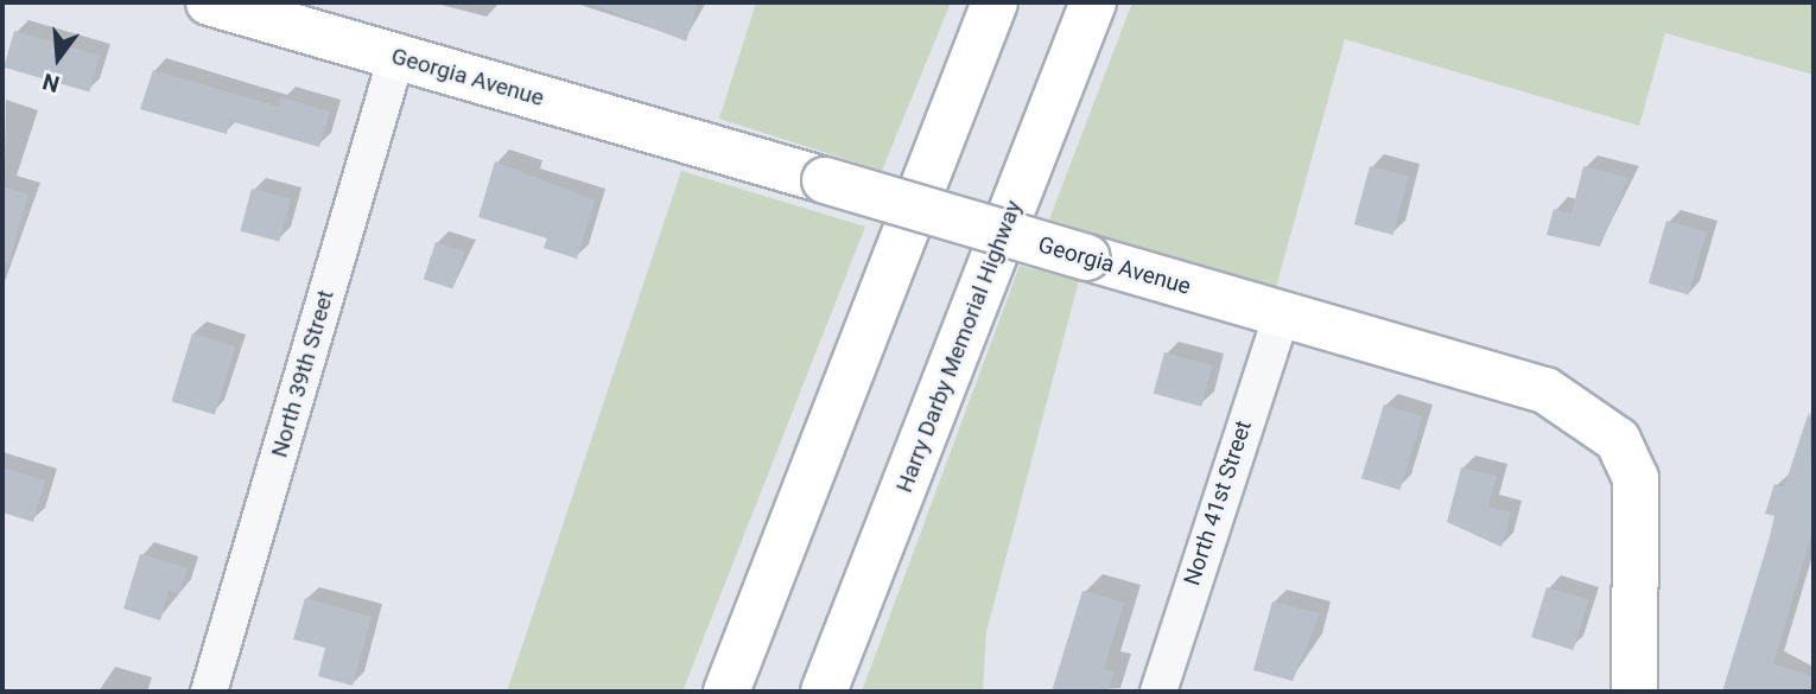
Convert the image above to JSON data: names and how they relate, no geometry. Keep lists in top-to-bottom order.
{
  "streets": {
    "main road": ["Georgia Avenue", "Harry Darby Memorial Highway"],
    "street": ["North 39th Street", "North 41st Street"]
  },
  "crossings": [
    ["Georgia Avenue", "North 39th Street"],
    ["Georgia Avenue", "North 41st Street"]
  ],
  "north": "bottom"
}
